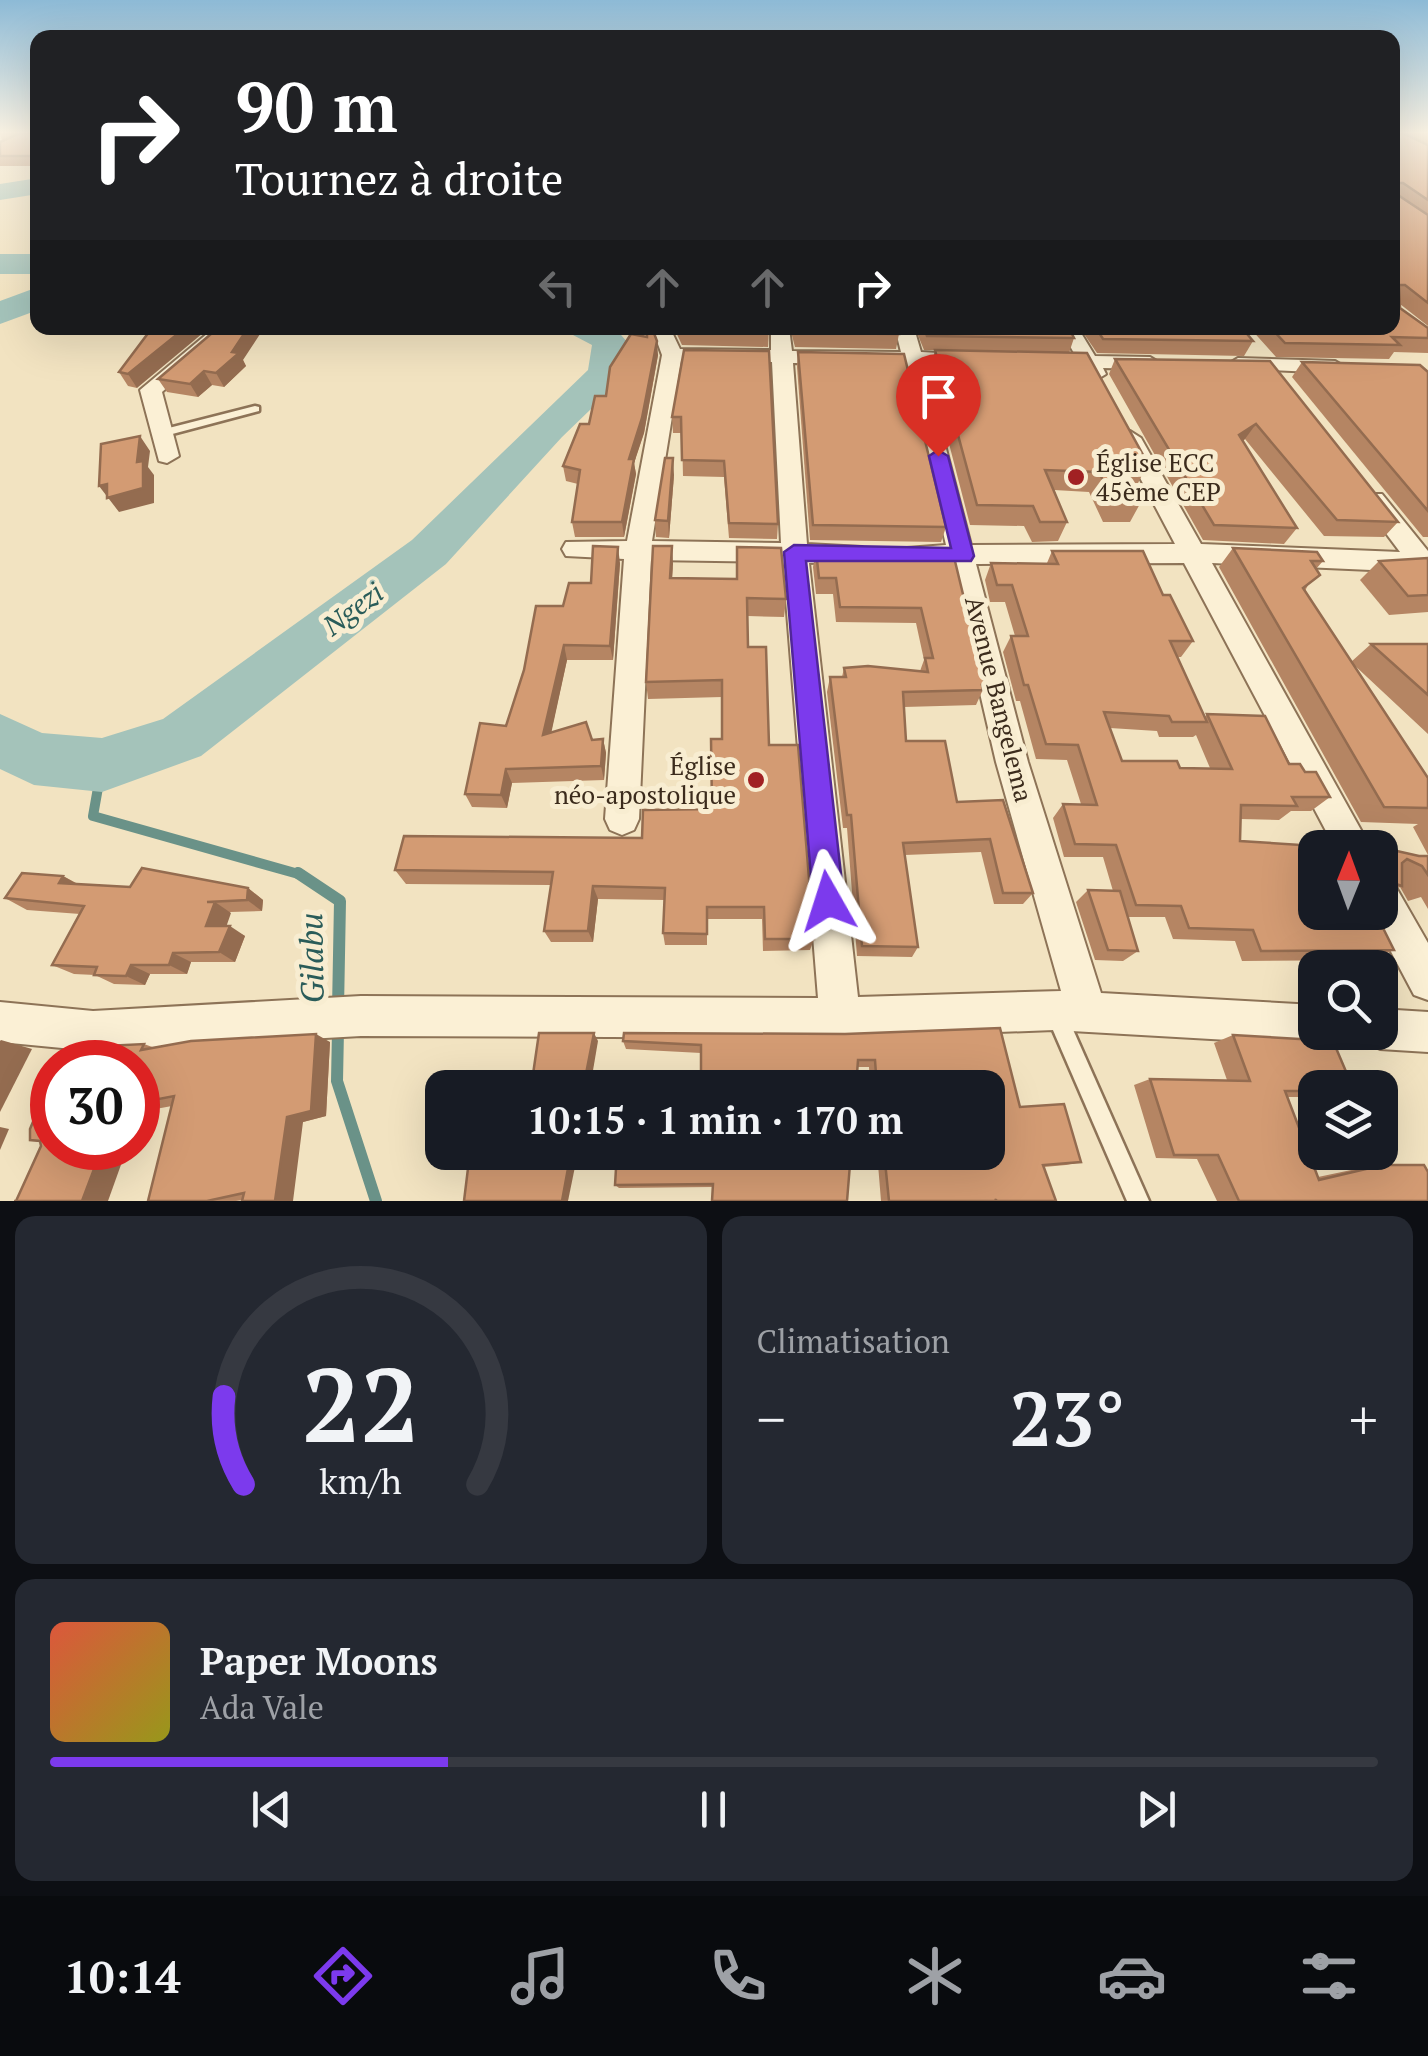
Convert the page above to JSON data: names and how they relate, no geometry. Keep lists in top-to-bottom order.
{
  "streets": {
    "street": ["Avenue Bangelema"]
  },
  "water": ["Ngezi", "Gilabu"],
  "places": ["Église ECC 45ème CEP", "Église néo-apostolique"],
  "north": "top",
  "page": {
    "turn": ["90 m", "Tournez à droite"],
    "limit": "30",
    "trip": "10:15 · 1 min · 170 m",
    "tile": "Climatisation",
    "heat": ["−", "23°", "+"],
    "song": ["Paper Moons", "Ada Vale"],
    "tabs": "10:14",
    "gauge": ["22", "km/h"]
  }
}
